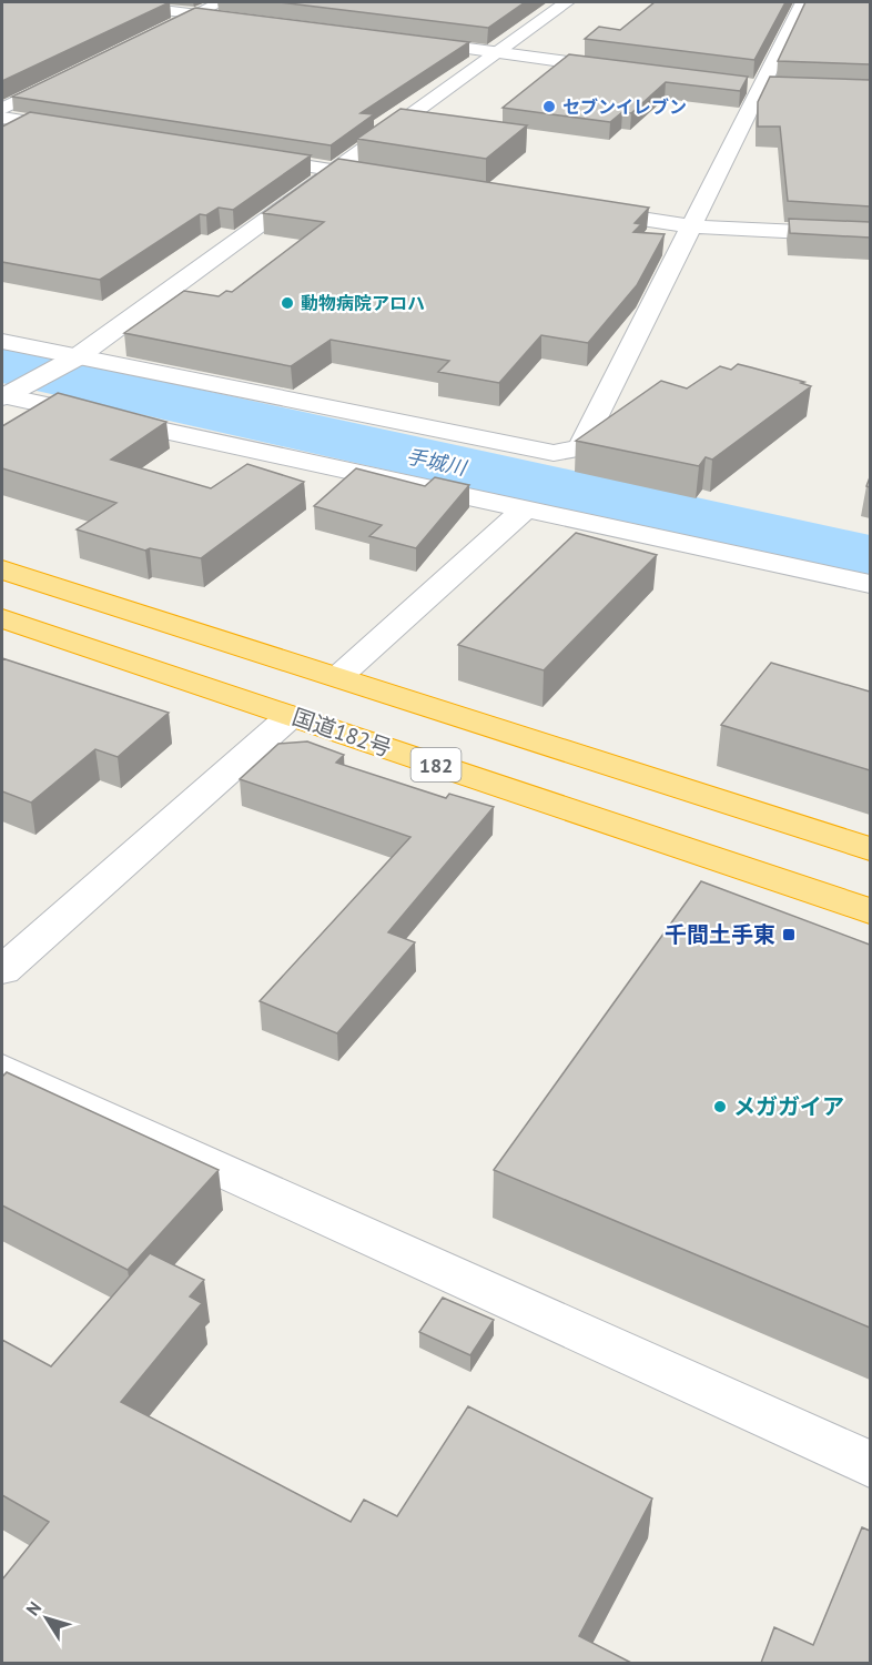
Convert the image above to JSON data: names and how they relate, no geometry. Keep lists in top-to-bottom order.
{
  "streets": {
    "highway": ["国道182号", "182"]
  },
  "water": ["手城川"],
  "places": {
    "other": ["セブンイレブン", "動物病院アロハ", "メガガイア"],
    "transit": ["千間土手東"]
  },
  "north": "top left"
}
